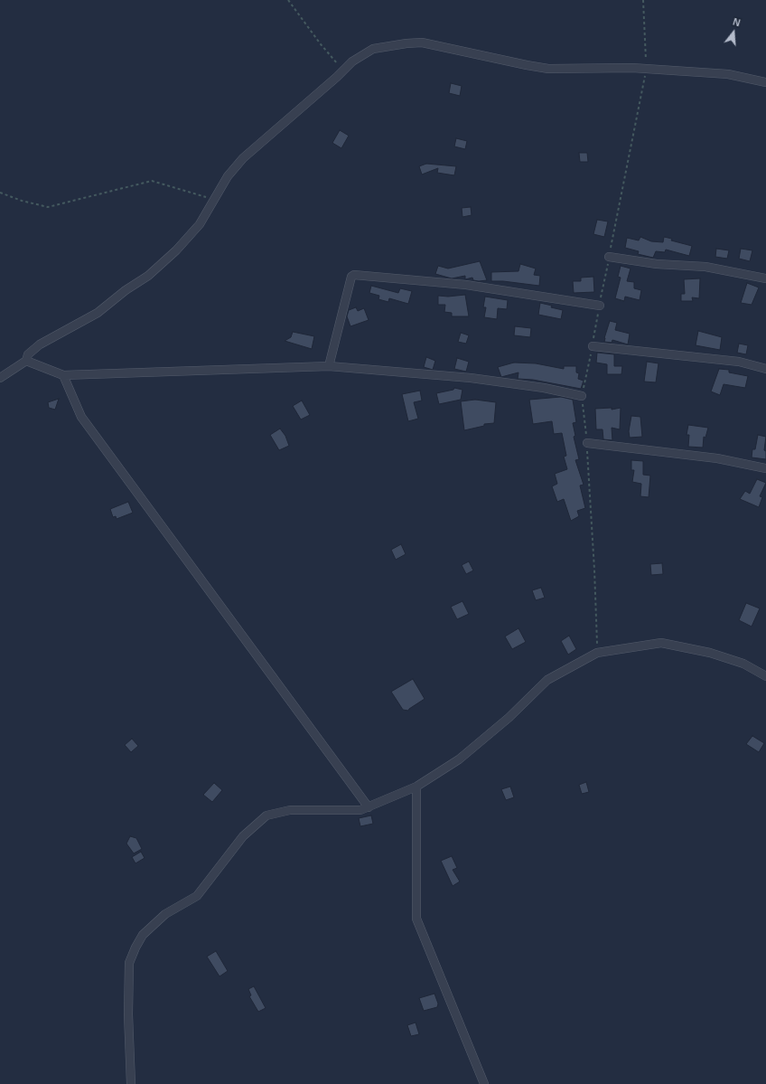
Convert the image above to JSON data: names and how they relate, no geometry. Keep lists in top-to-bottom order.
{
  "north": "top"
}
